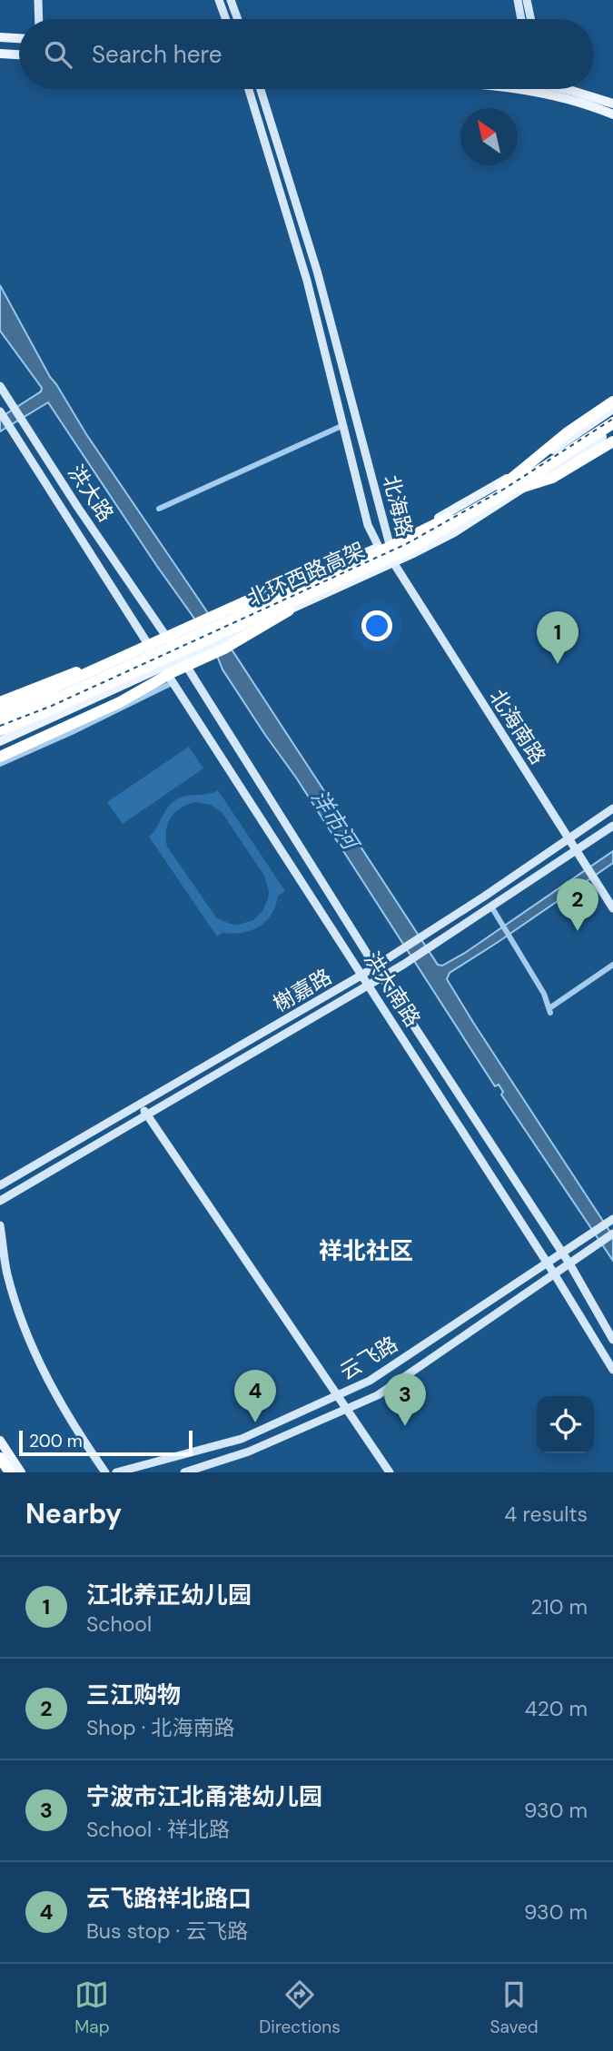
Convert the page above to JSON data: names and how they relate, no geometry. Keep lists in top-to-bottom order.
{
  "streets": {
    "highway": ["北环西路高架"],
    "main road": [
      "洪大路",
      "北海路",
      "北海南路",
      "洪大南路",
      "榭嘉路",
      "云飞路"
    ]
  },
  "crossings": [
    ["洪大路", "洪大南路"],
    ["北海路", "北海南路"],
    ["北海南路", "榭嘉路"],
    ["洪大南路", "榭嘉路"],
    ["洪大南路", "云飞路"]
  ],
  "districts": ["祥北社区"],
  "water": ["洋市河"],
  "scale_bar": "200 m",
  "north": "top left",
  "page": {
    "search": "Search here",
    "pins": [
      "1",
      "2",
      "4",
      "3"
    ],
    "scale": "200 m",
    "heading": ["Nearby", "4 results"],
    "list": [
      {
        "mark": "1",
        "name": "江北养正幼儿园",
        "note": "School",
        "value": "210 m"
      },
      {
        "mark": "2",
        "name": "三江购物",
        "note": "Shop · 北海南路",
        "value": "420 m"
      },
      {
        "mark": "3",
        "name": "宁波市江北甬港幼儿园",
        "note": "School · 祥北路",
        "value": "930 m"
      },
      {
        "mark": "4",
        "name": "云飞路祥北路口",
        "note": "Bus stop · 云飞路",
        "value": "930 m"
      }
    ],
    "nav": ["Map", "Directions", "Saved"]
  }
}
